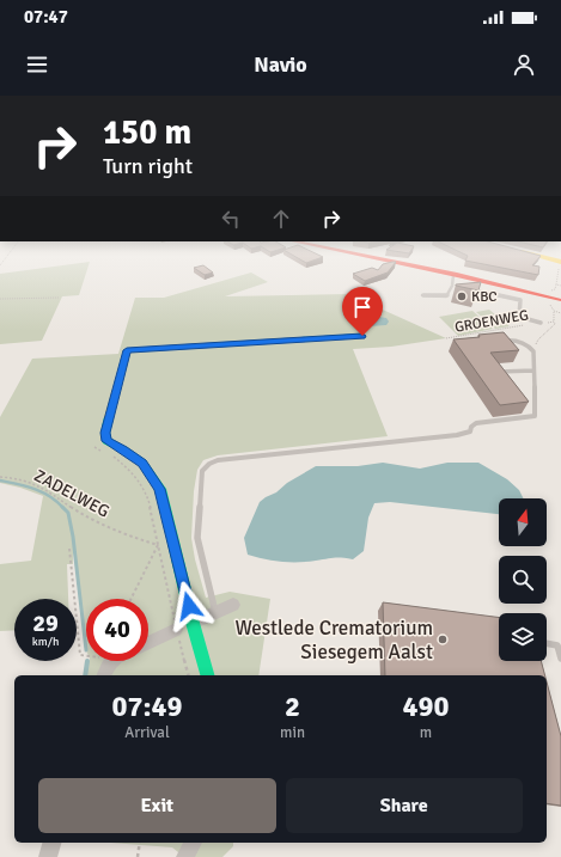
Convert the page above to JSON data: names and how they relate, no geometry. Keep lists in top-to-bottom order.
{
  "streets": {
    "path": ["GROENWEG", "ZADELWEG"]
  },
  "places": ["KBC", "Westlede Crematorium Siesegem Aalst"],
  "north": "top",
  "page": {
    "status": "07:47",
    "header": "Navio",
    "turn": ["150 m", "Turn right"],
    "speed": "29 km/h",
    "limit": "40",
    "eta": [
      "07:49",
      "Arrival",
      "2",
      "min",
      "490",
      "m"
    ],
    "buttons": ["Exit", "Share"]
  }
}
